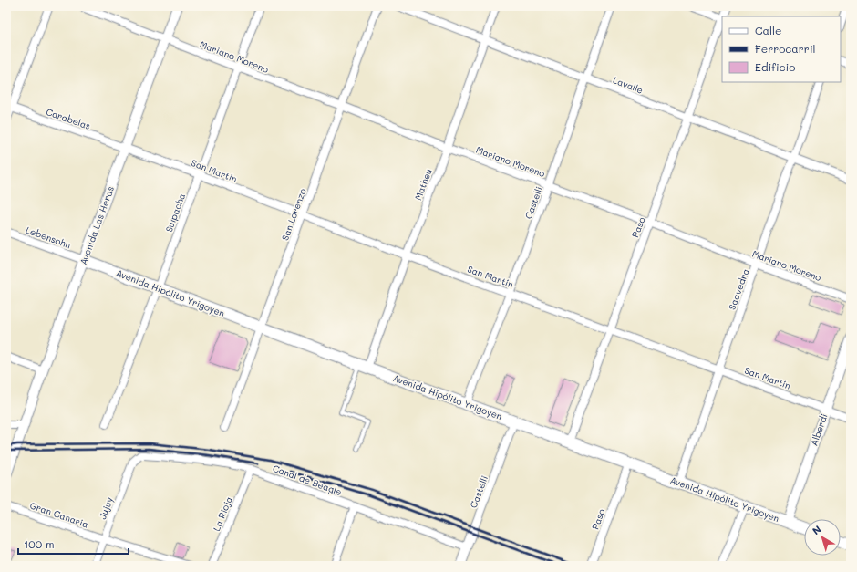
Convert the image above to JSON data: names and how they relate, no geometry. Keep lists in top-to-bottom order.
{
  "streets": {
    "main road": ["Avenida Hipólito Yrigoyen"],
    "street": [
      "Mariano Moreno",
      "Lavalle",
      "Carabelas",
      "San Martín",
      "Matheu",
      "Castelli",
      "Suipacha",
      "San Lorenzo",
      "Avenida Las Heras",
      "Paso",
      "Lebensohn",
      "Saavedra",
      "Alberdi",
      "Canal de Beagle",
      "Jujuy",
      "La Rioja",
      "Gran Canaria"
    ]
  },
  "crossings": [
    ["Mariano Moreno", "Matheu"],
    ["Mariano Moreno", "Castelli"],
    ["Mariano Moreno", "Suipacha"],
    ["Mariano Moreno", "San Lorenzo"],
    ["Mariano Moreno", "Avenida Las Heras"],
    ["Mariano Moreno", "Paso"],
    ["Mariano Moreno", "Saavedra"],
    ["Lavalle", "Matheu"],
    ["Lavalle", "Castelli"],
    ["Lavalle", "Paso"],
    ["Lavalle", "Saavedra"],
    ["Carabelas", "San Martín"],
    ["Carabelas", "Avenida Las Heras"],
    ["San Martín", "Matheu"],
    ["San Martín", "Castelli"],
    ["San Martín", "Suipacha"],
    ["San Martín", "San Lorenzo"],
    ["San Martín", "Avenida Las Heras"],
    ["San Martín", "Paso"],
    ["San Martín", "Saavedra"],
    ["San Martín", "Alberdi"],
    ["Matheu", "Avenida Hipólito Yrigoyen"],
    ["Castelli", "Avenida Hipólito Yrigoyen"],
    ["Suipacha", "Avenida Hipólito Yrigoyen"],
    ["San Lorenzo", "Avenida Hipólito Yrigoyen"],
    ["Avenida Las Heras", "Lebensohn"],
    ["Avenida Las Heras", "Avenida Hipólito Yrigoyen"],
    ["Paso", "Avenida Hipólito Yrigoyen"],
    ["Lebensohn", "Avenida Hipólito Yrigoyen"],
    ["Saavedra", "Avenida Hipólito Yrigoyen"],
    ["Avenida Hipólito Yrigoyen", "Alberdi"],
    ["Canal de Beagle", "Jujuy"],
    ["Canal de Beagle", "La Rioja"],
    ["Jujuy", "Gran Canaria"]
  ],
  "legend": ["Calle", "Ferrocarril", "Edificio"],
  "scale_bar": "100 m",
  "north": "top left"
}
